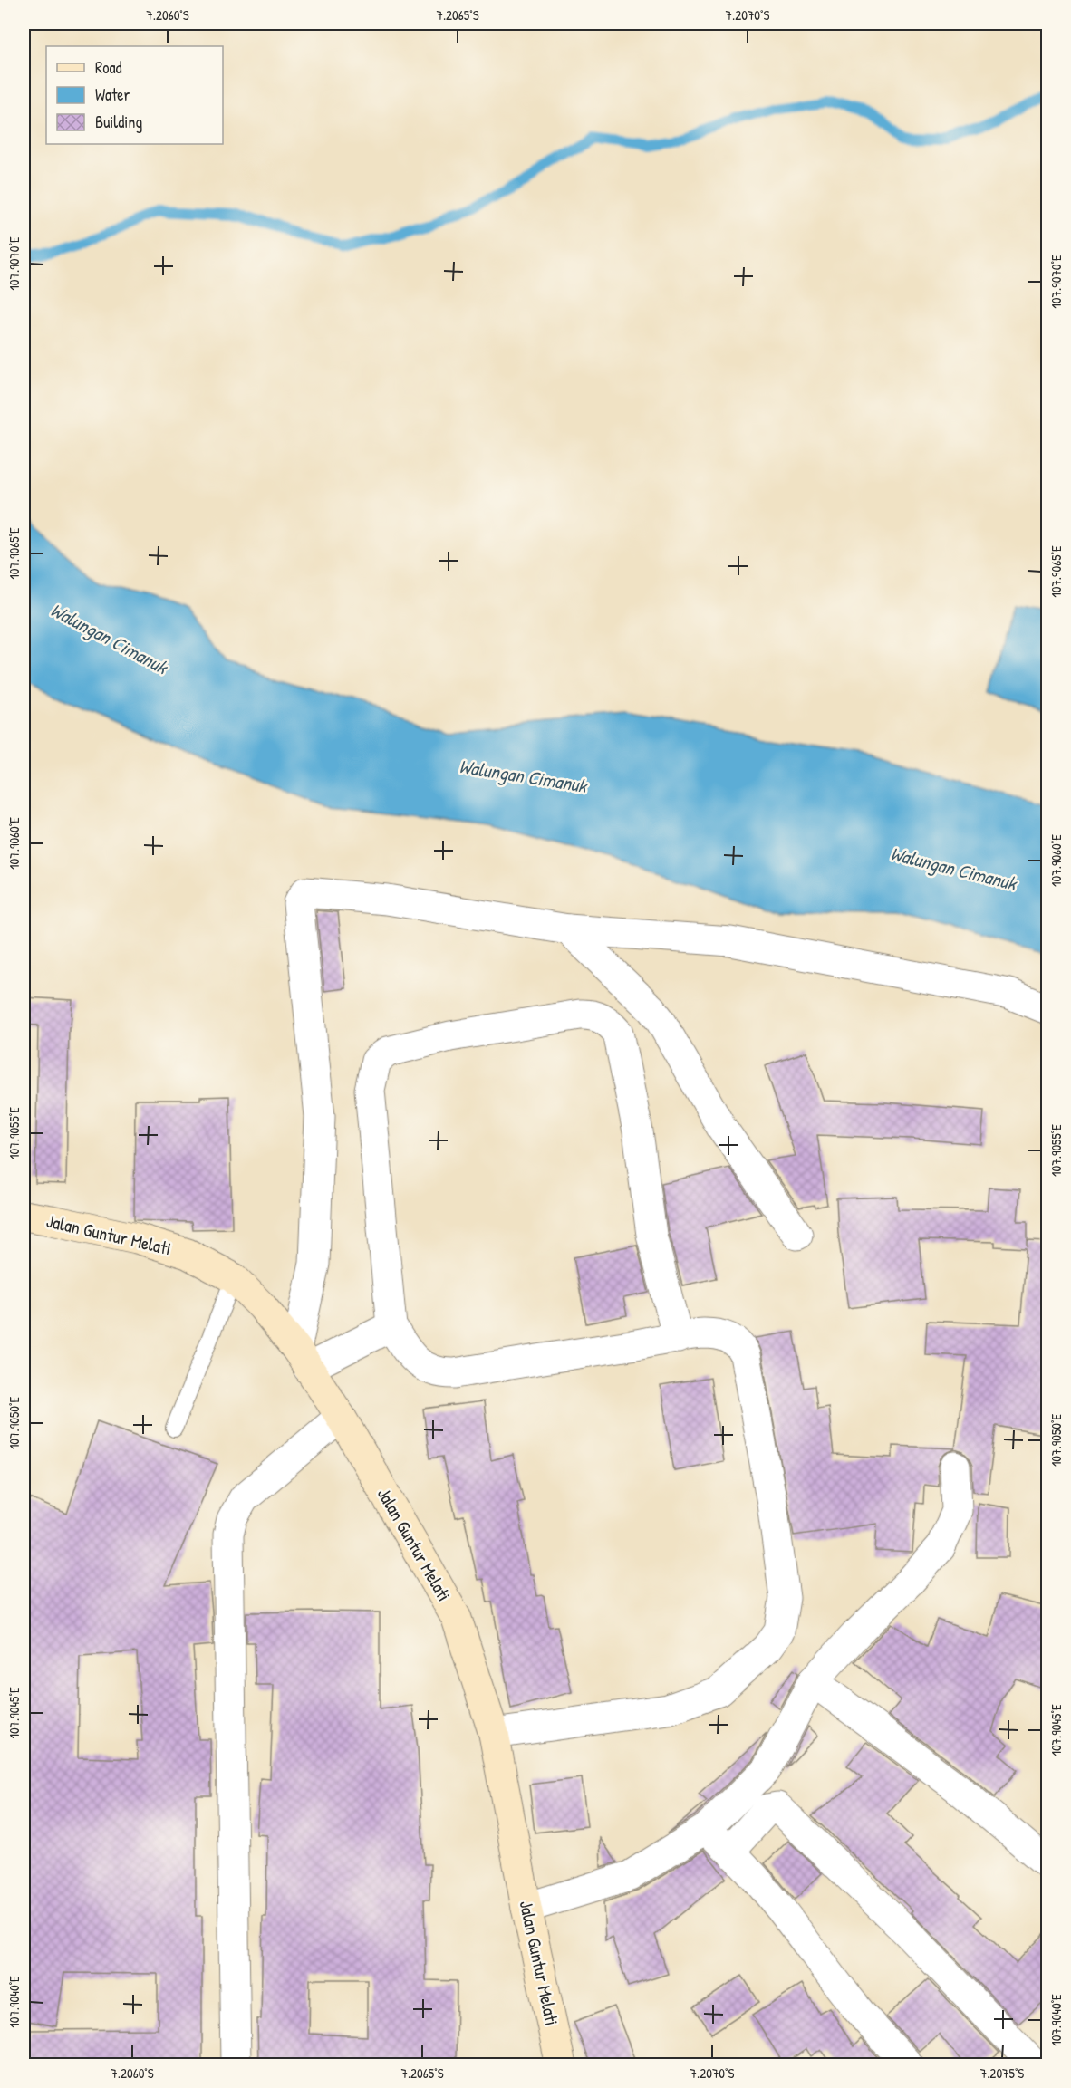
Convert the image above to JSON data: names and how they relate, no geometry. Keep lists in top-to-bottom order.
{
  "streets": {
    "street": ["Jalan Guntur Melati"]
  },
  "water": ["Walungan Cimanuk"],
  "legend": ["Road", "Water", "Building"],
  "coordinates": [
    "7.2060°S",
    "7.2065°S",
    "7.2070°S",
    "107.9070°E",
    "107.9065°E",
    "107.9060°E",
    "107.9055°E",
    "107.9050°E",
    "107.9045°E",
    "107.9040°E",
    "7.2075°S"
  ]
}
